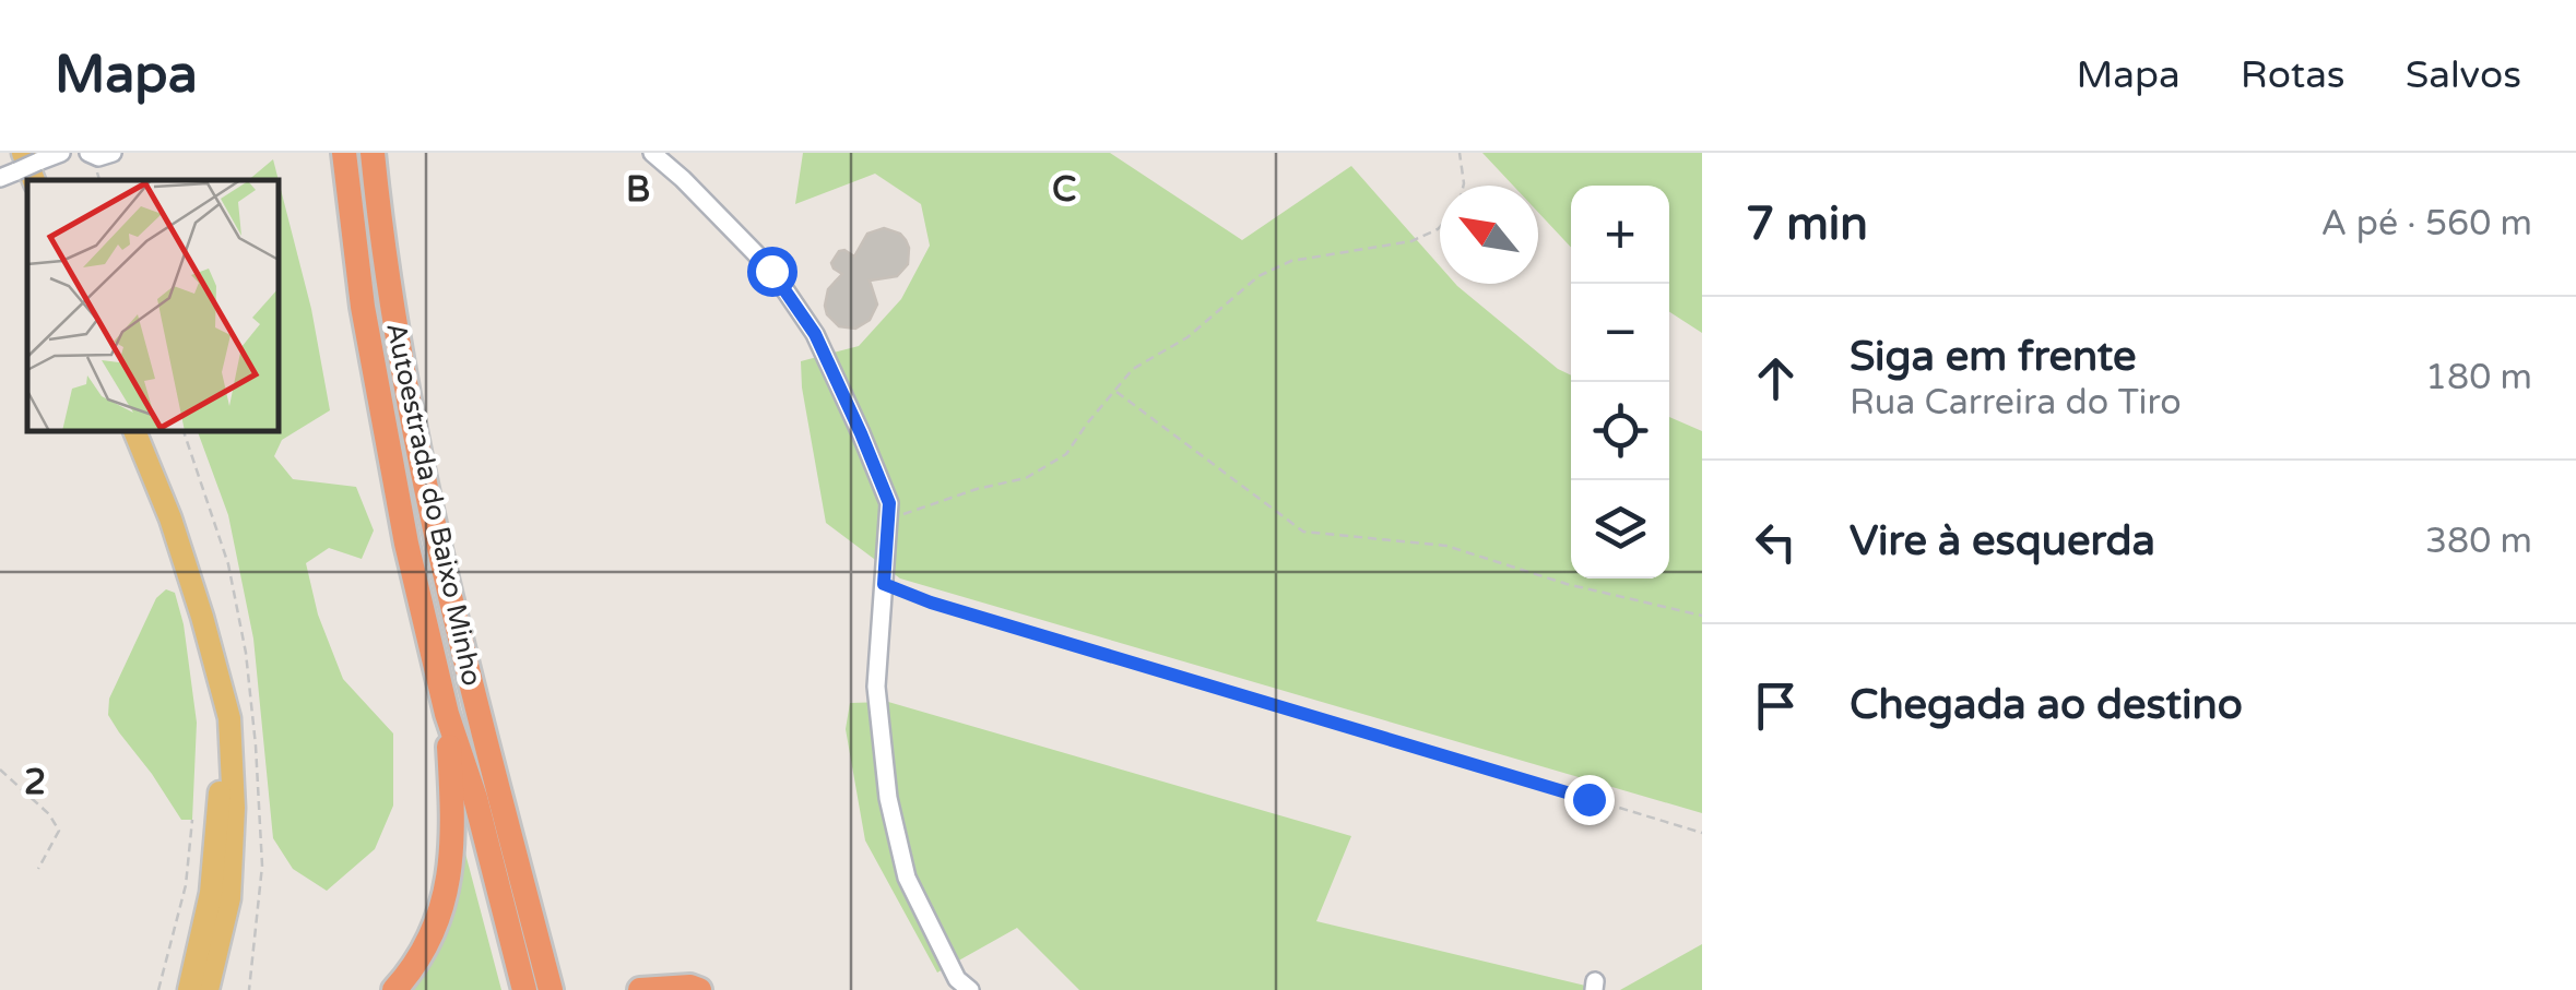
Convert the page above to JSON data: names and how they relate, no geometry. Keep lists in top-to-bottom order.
{
  "streets": {
    "highway": ["Autoestrada do Baixo Minho"]
  },
  "north": "top left",
  "page": {
    "header": "Mapa",
    "nav": ["Mapa", "Rotas", "Salvos"],
    "heading": ["7 min", "A pé · 560 m"],
    "map_buttons": ["+", "−"],
    "list": [
      ["Siga em frente", "Rua Carreira do Tiro", "180 m"],
      ["Vire à esquerda", "380 m"],
      "Chegada ao destino"
    ]
  },
  "grid": {
    "columns": ["B", "C"],
    "rows": ["2"]
  }
}
